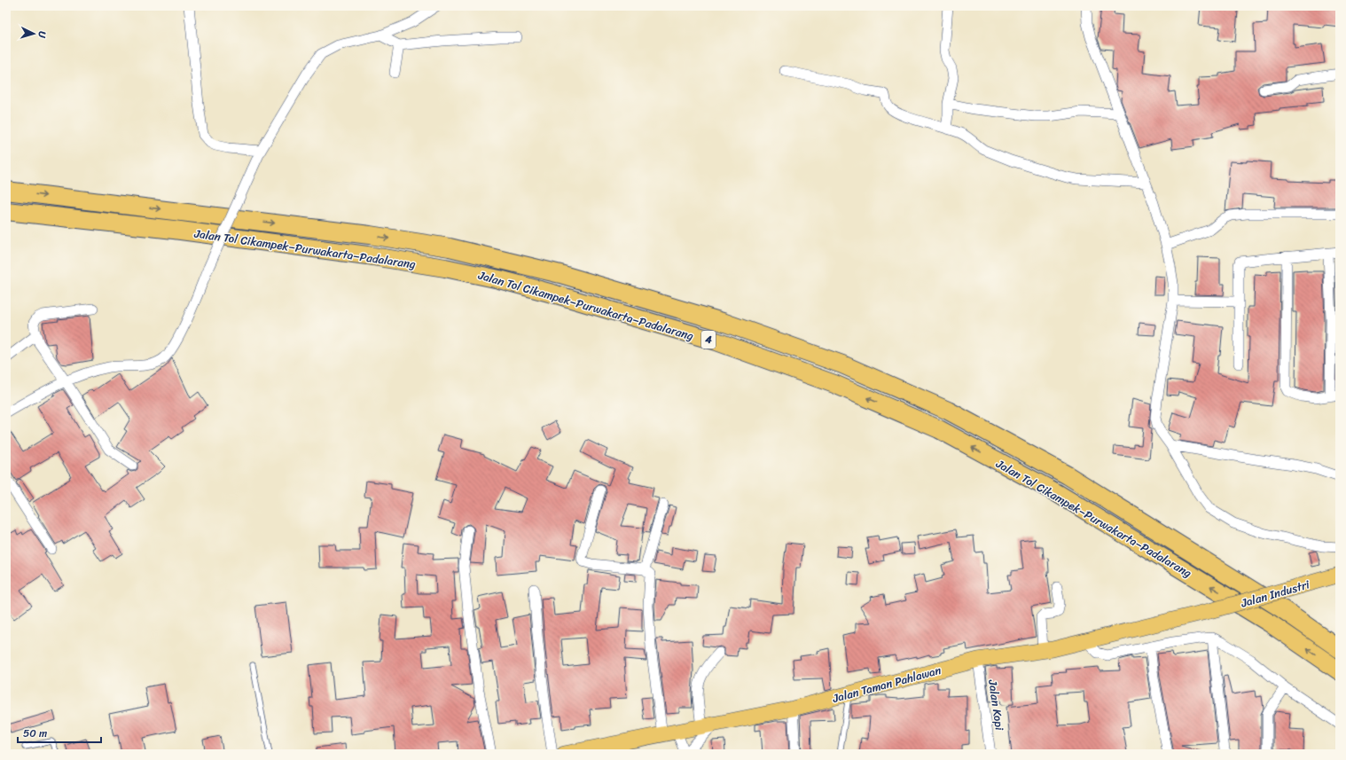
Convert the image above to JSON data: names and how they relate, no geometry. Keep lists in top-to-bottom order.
{
  "streets": {
    "highway": ["Jalan Tol Cikampek–Purwakarta–Padalarang", "4"],
    "main road": ["Jalan Industri", "Jalan Taman Pahlawan"],
    "street": ["Jalan Kopi"]
  },
  "crossings": [
    ["Jalan Industri", "Jalan Taman Pahlawan"],
    ["Jalan Taman Pahlawan", "Jalan Kopi"]
  ],
  "scale_bar": "50 m",
  "north": "right"
}
